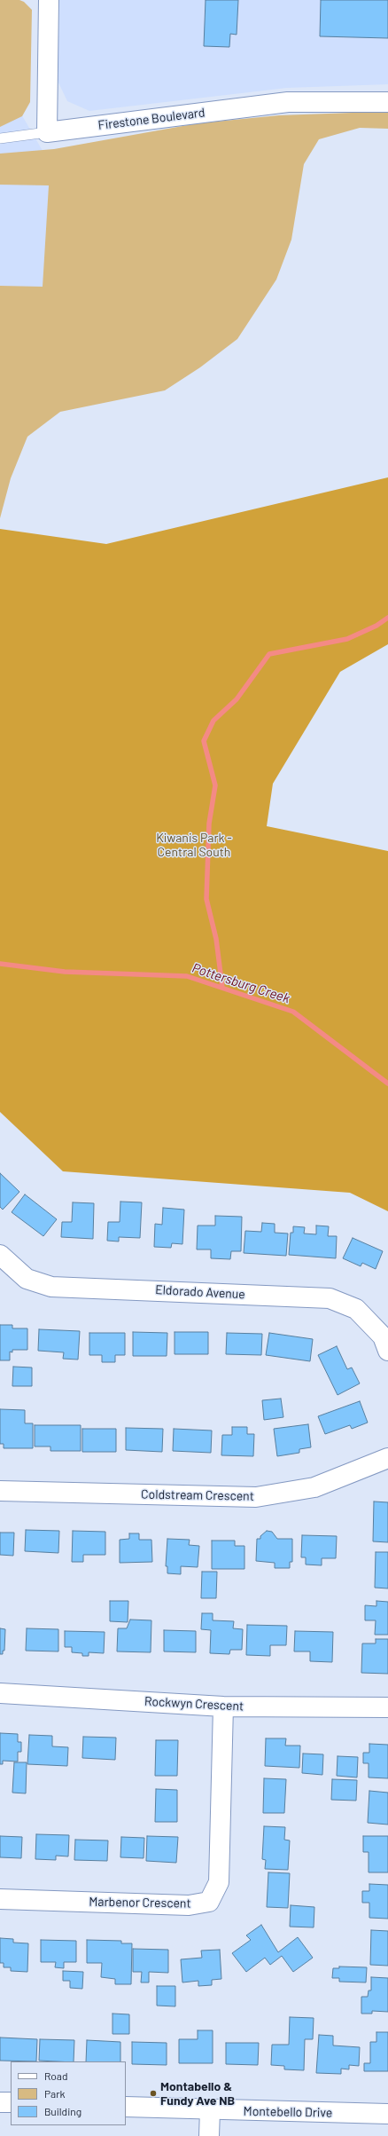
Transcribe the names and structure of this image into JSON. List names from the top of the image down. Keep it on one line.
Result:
{"streets":{"street":["Firestone Boulevard","Eldorado Avenue","Coldstream Crescent","Rockwyn Crescent","Marbenor Crescent","Montebello Drive"]},"crossings":[["Rockwyn Crescent","Marbenor Crescent"]],"water":["Pottersburg Creek"],"parks":["Kiwanis Park - Central South"],"places":["Montabello & Fundy Ave NB"],"legend":["Road","Park","Building"]}
